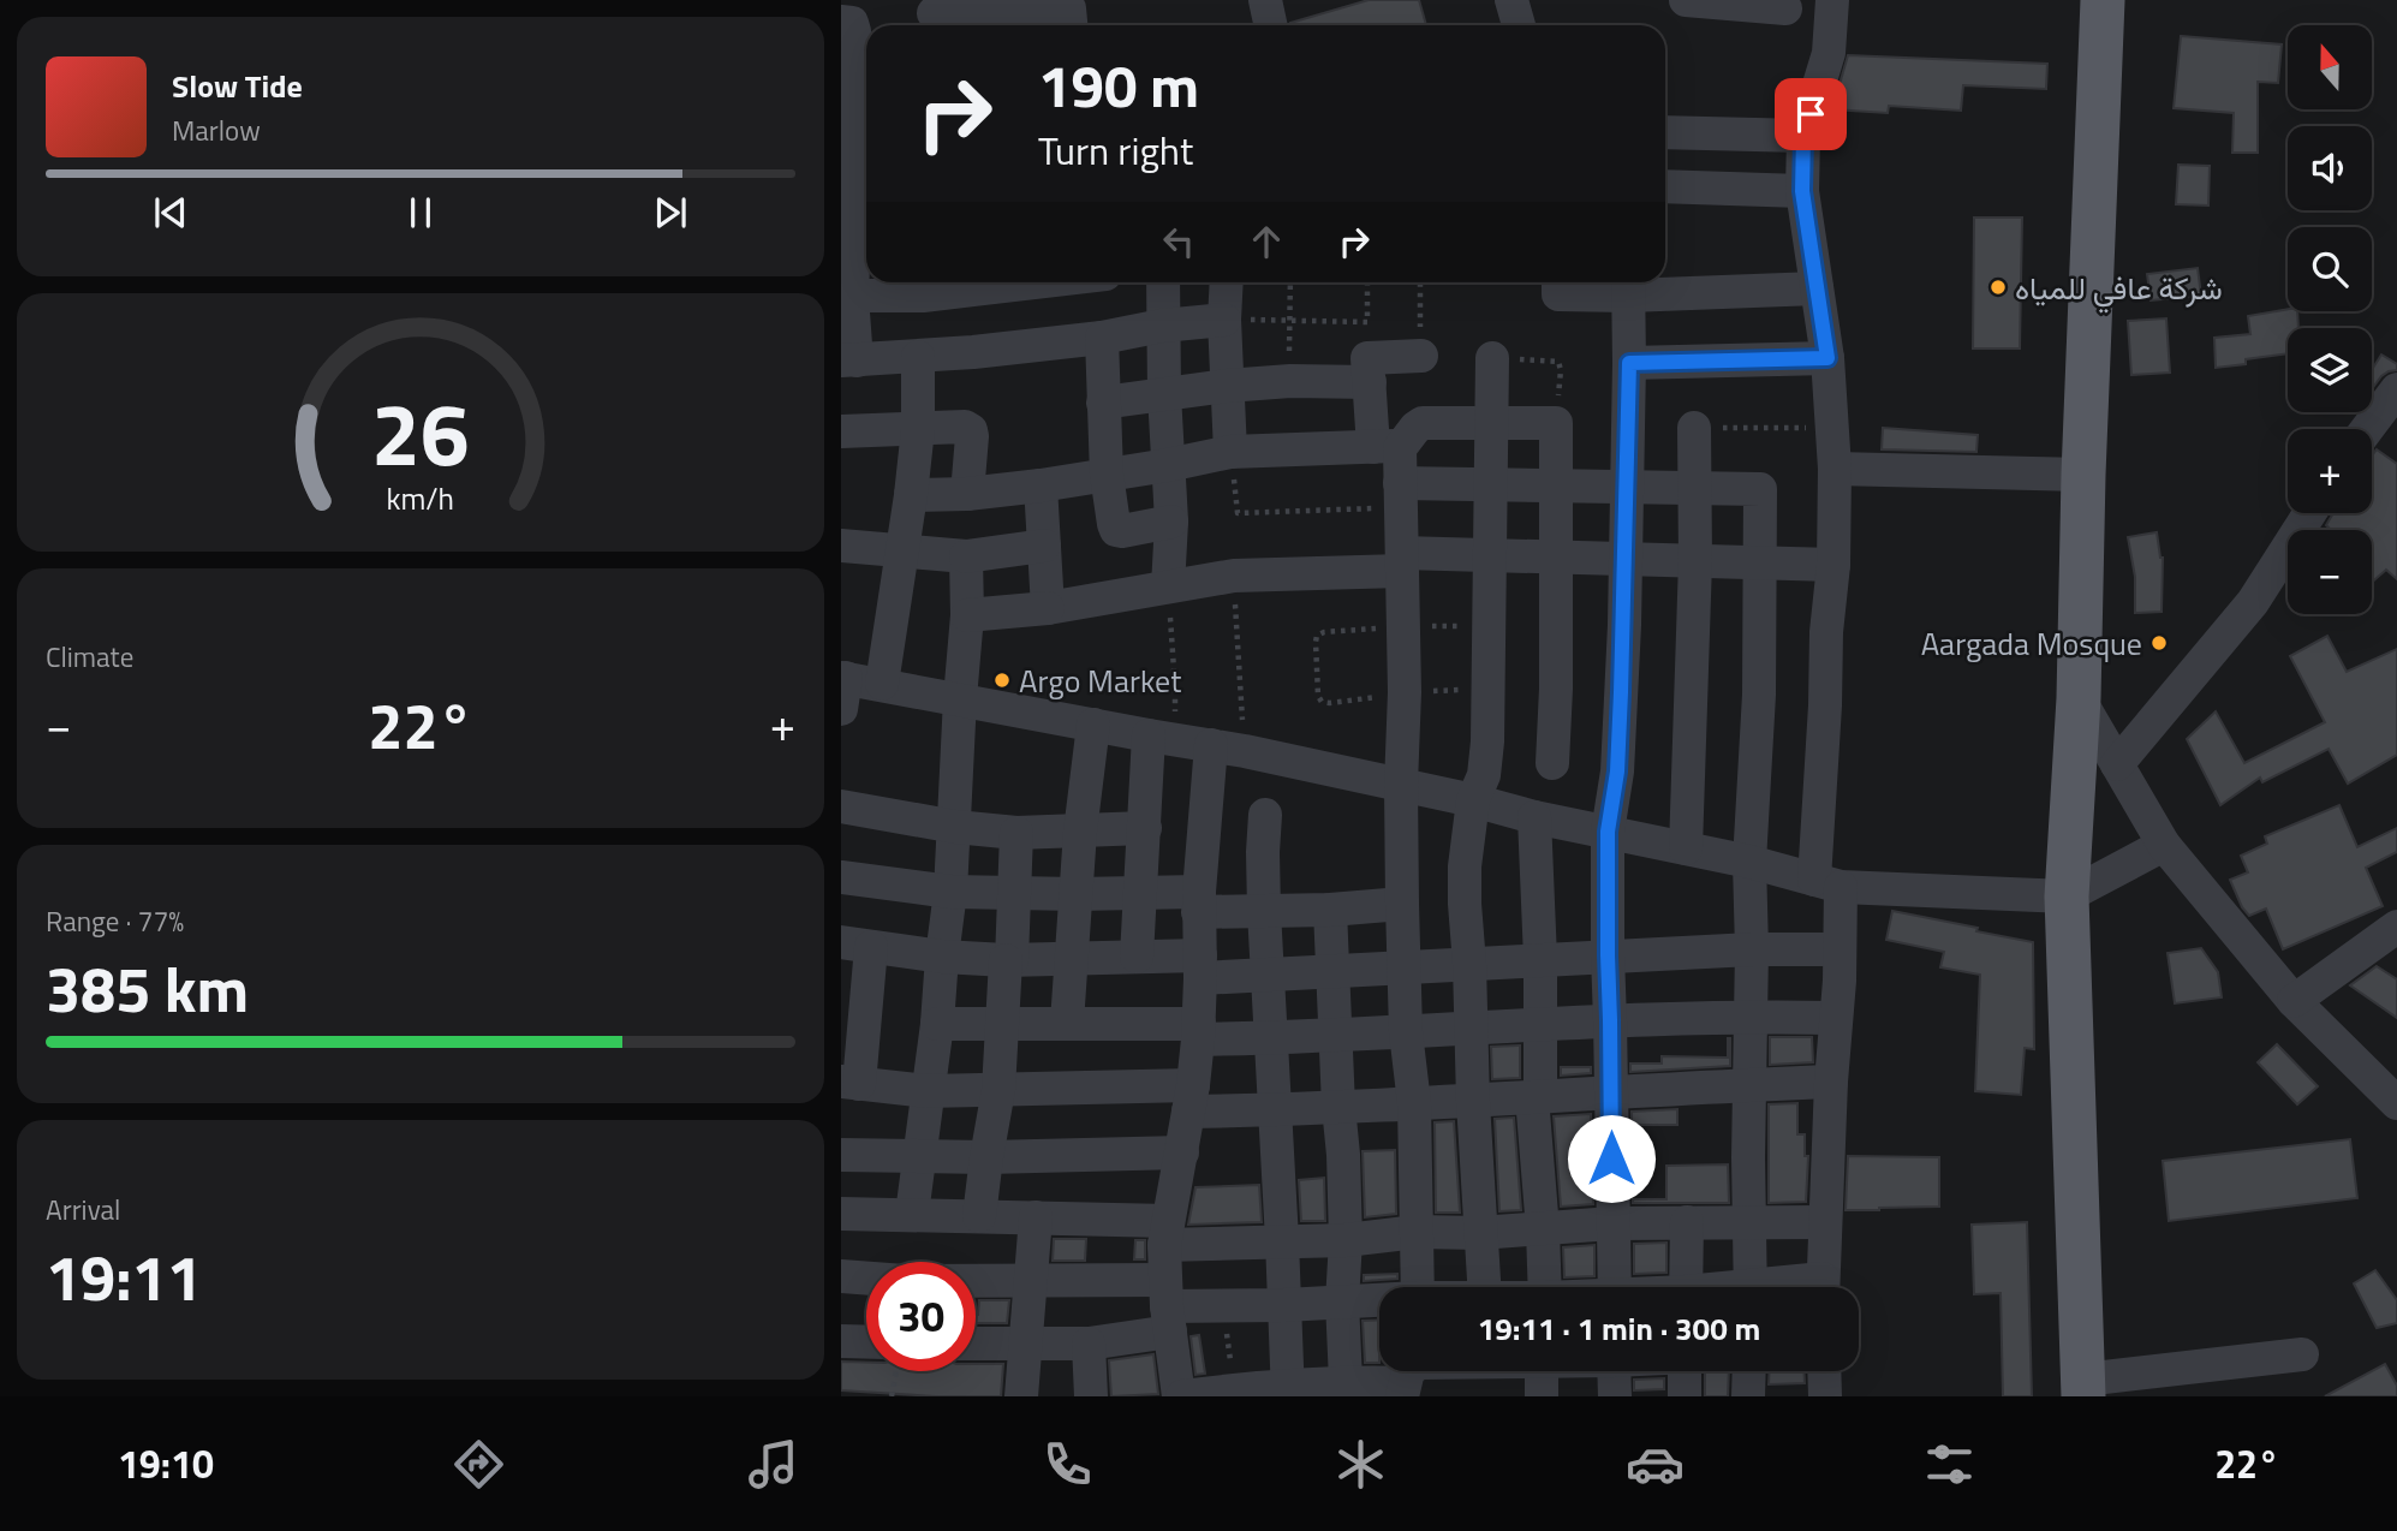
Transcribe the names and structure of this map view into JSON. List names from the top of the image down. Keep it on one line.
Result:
{"places":["شركة عافي للمياه","Aargada Mosque","Argo Market"],"north":"top","page":{"map_buttons":["+","−"],"turn":["190 m","Turn right"],"song":["Slow Tide","Marlow"],"tile":["Climate",["Range · 77%","385 km"],["Arrival","19:11"]],"heat":["−","22°","+"],"limit":"30","trip":"19:11 · 1 min · 300 m","tabs":["19:10","22°"],"gauge":["26","km/h"]}}
